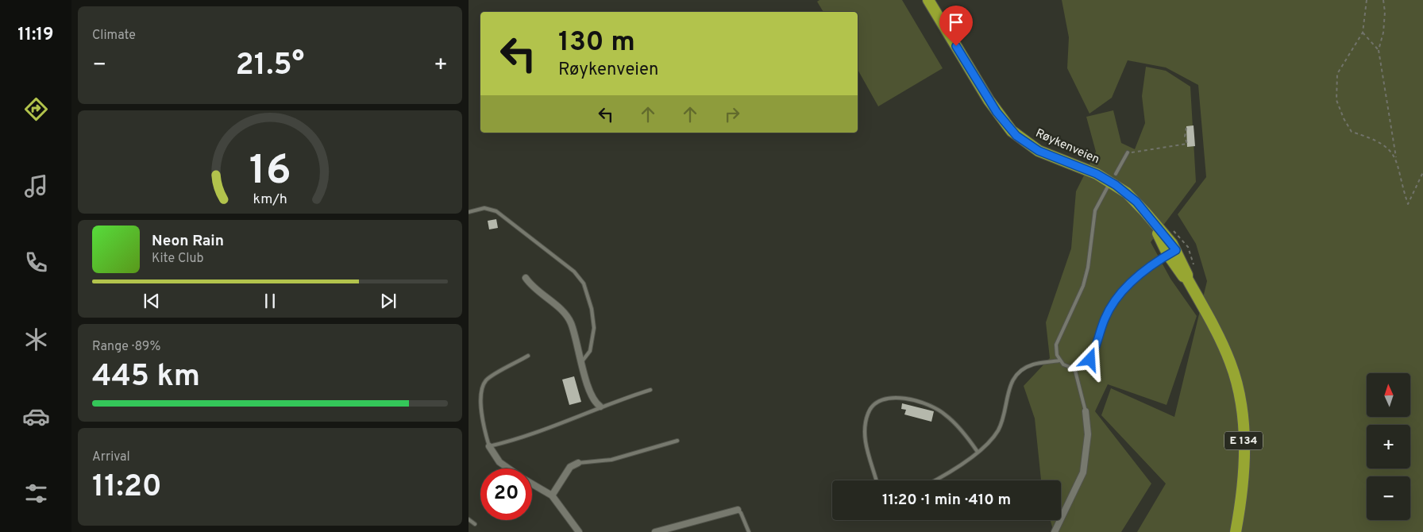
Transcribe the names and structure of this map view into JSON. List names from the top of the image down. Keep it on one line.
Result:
{"streets":{"highway":["Røykenveien","E 134"]},"north":"top","page":{"tabs":"11:19","tile":["Climate",["Range · 89%","445 km"],["Arrival","11:20"]],"turn":["130 m","Røykenveien"],"heat":["−","21.5°","+"],"song":["Neon Rain","Kite Club"],"map_buttons":["+","−"],"limit":"20","trip":"11:20 · 1 min · 410 m","gauge":["16","km/h"]}}
